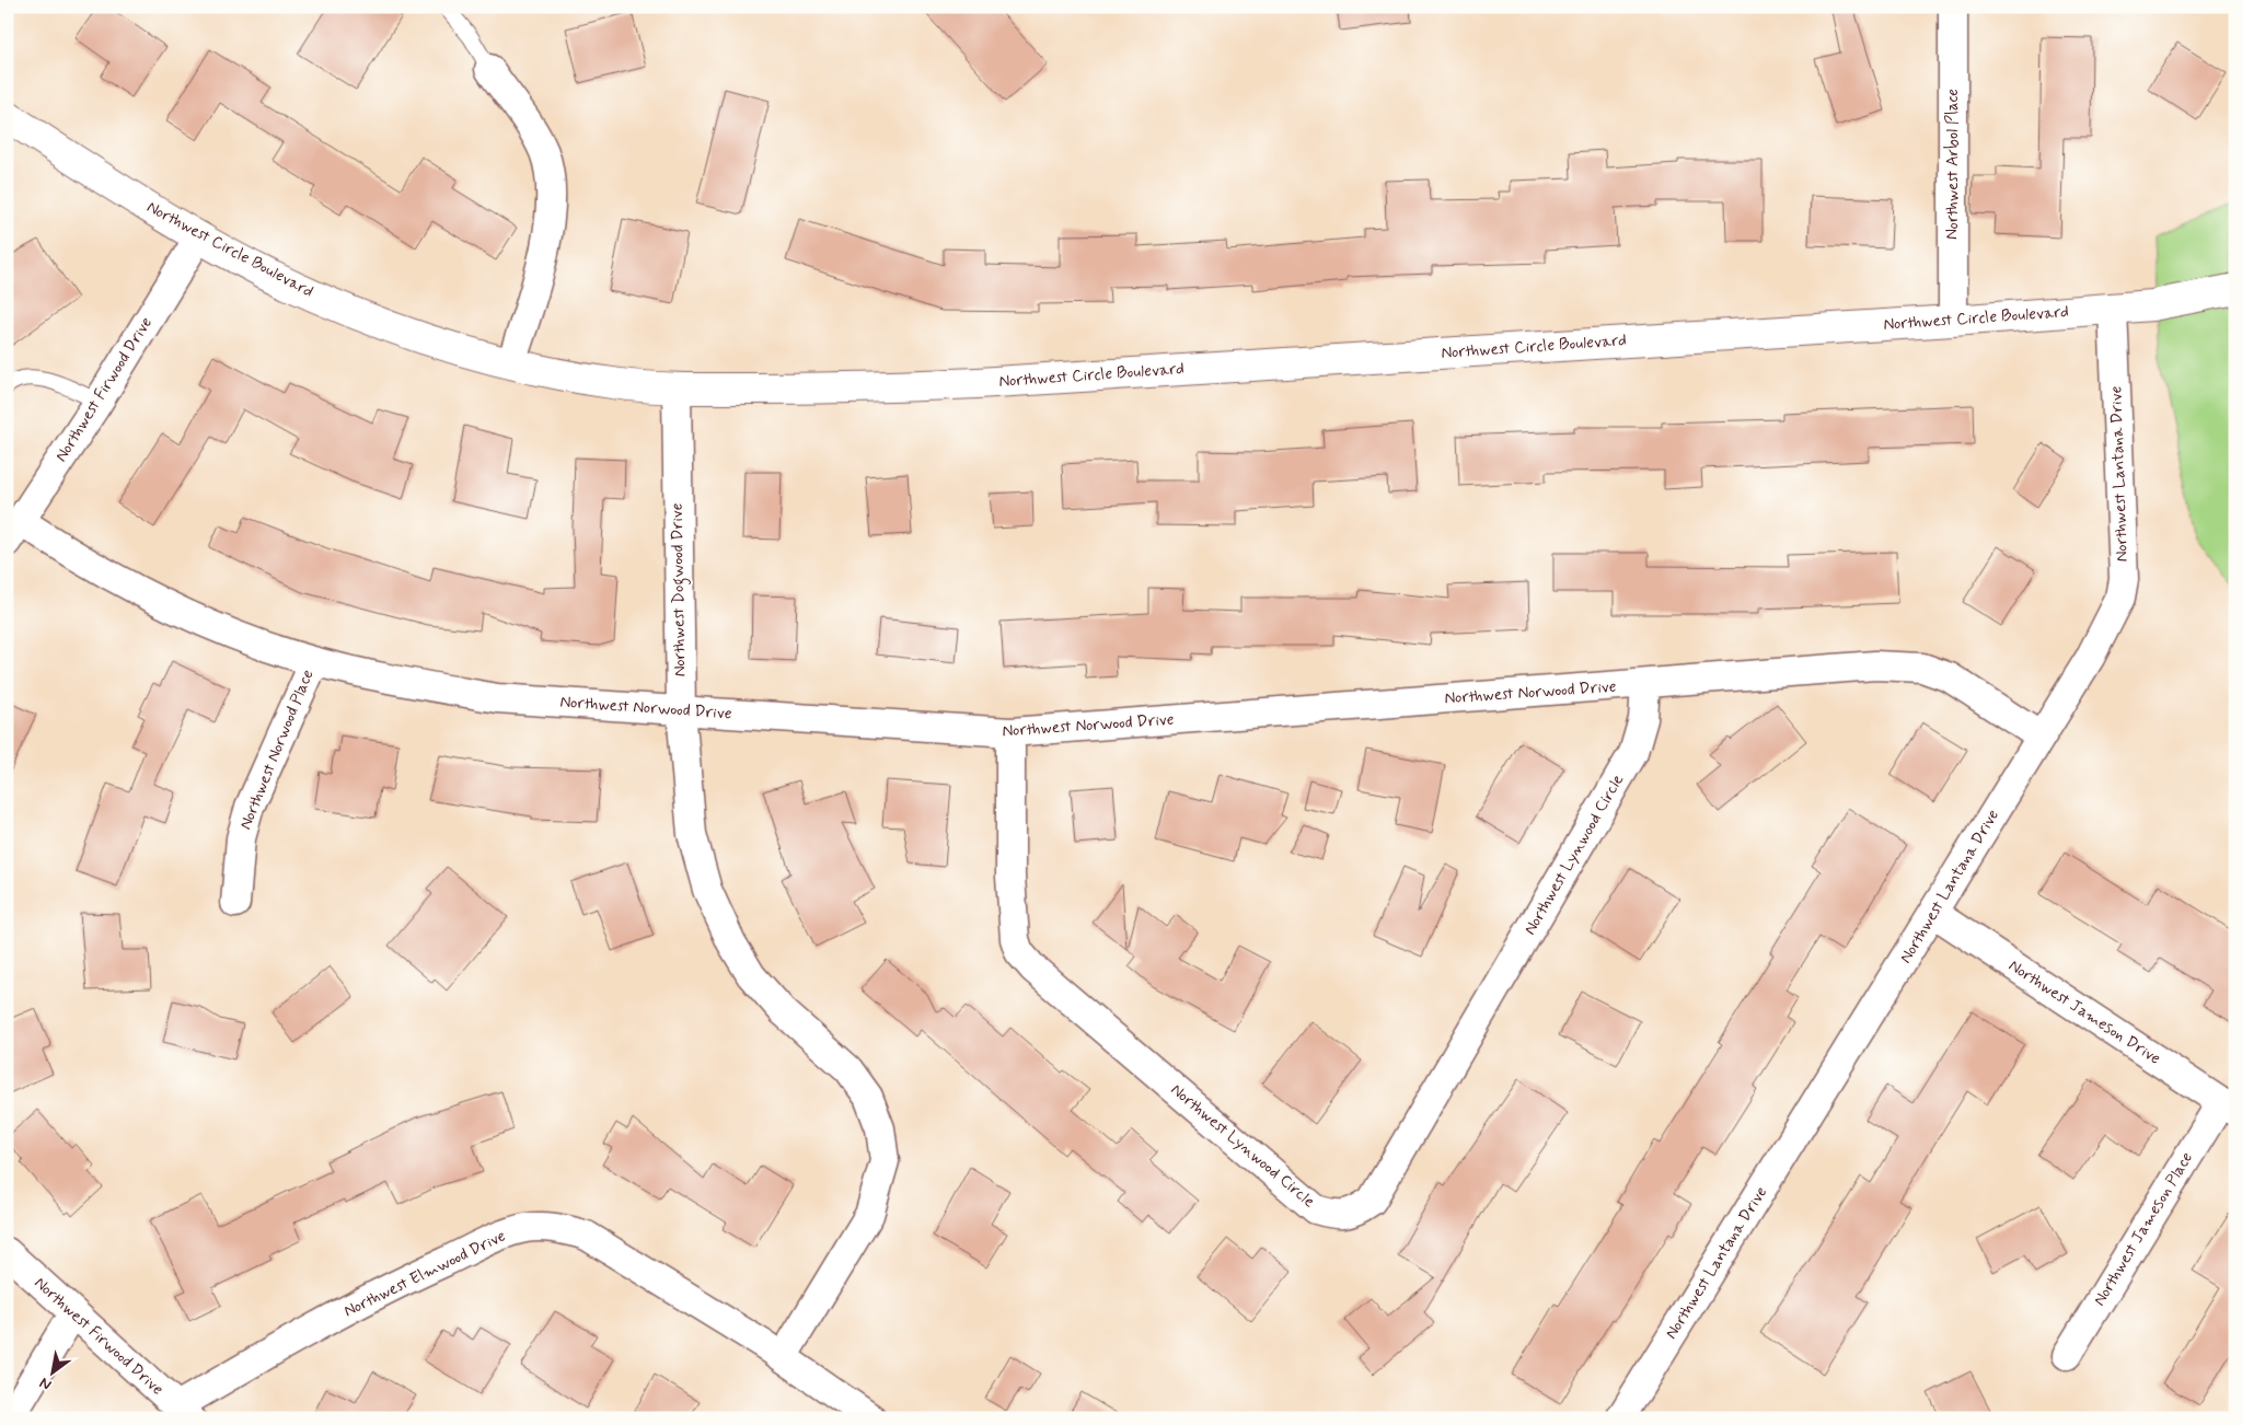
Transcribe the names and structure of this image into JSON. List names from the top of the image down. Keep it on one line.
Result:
{"streets":{"main road":["Northwest Circle Boulevard"],"street":["Northwest Arbol Place","Northwest Firwood Drive","Northwest Lantana Drive","Northwest Dogwood Drive","Northwest Norwood Drive","Northwest Norwood Place","Northwest Lynwood Circle","Northwest Jameson Drive","Northwest Jameson Place","Northwest Elmwood Drive"]},"crossings":[["Northwest Arbol Place","Northwest Circle Boulevard"],["Northwest Circle Boulevard","Northwest Firwood Drive"],["Northwest Circle Boulevard","Northwest Lantana Drive"],["Northwest Circle Boulevard","Northwest Dogwood Drive"],["Northwest Firwood Drive","Northwest Norwood Drive"],["Northwest Firwood Drive","Northwest Elmwood Drive"],["Northwest Lantana Drive","Northwest Norwood Drive"],["Northwest Lantana Drive","Northwest Jameson Drive"],["Northwest Dogwood Drive","Northwest Norwood Drive"],["Northwest Dogwood Drive","Northwest Elmwood Drive"],["Northwest Norwood Drive","Northwest Norwood Place"],["Northwest Norwood Drive","Northwest Lynwood Circle"],["Northwest Jameson Drive","Northwest Jameson Place"]],"north":"bottom left"}
